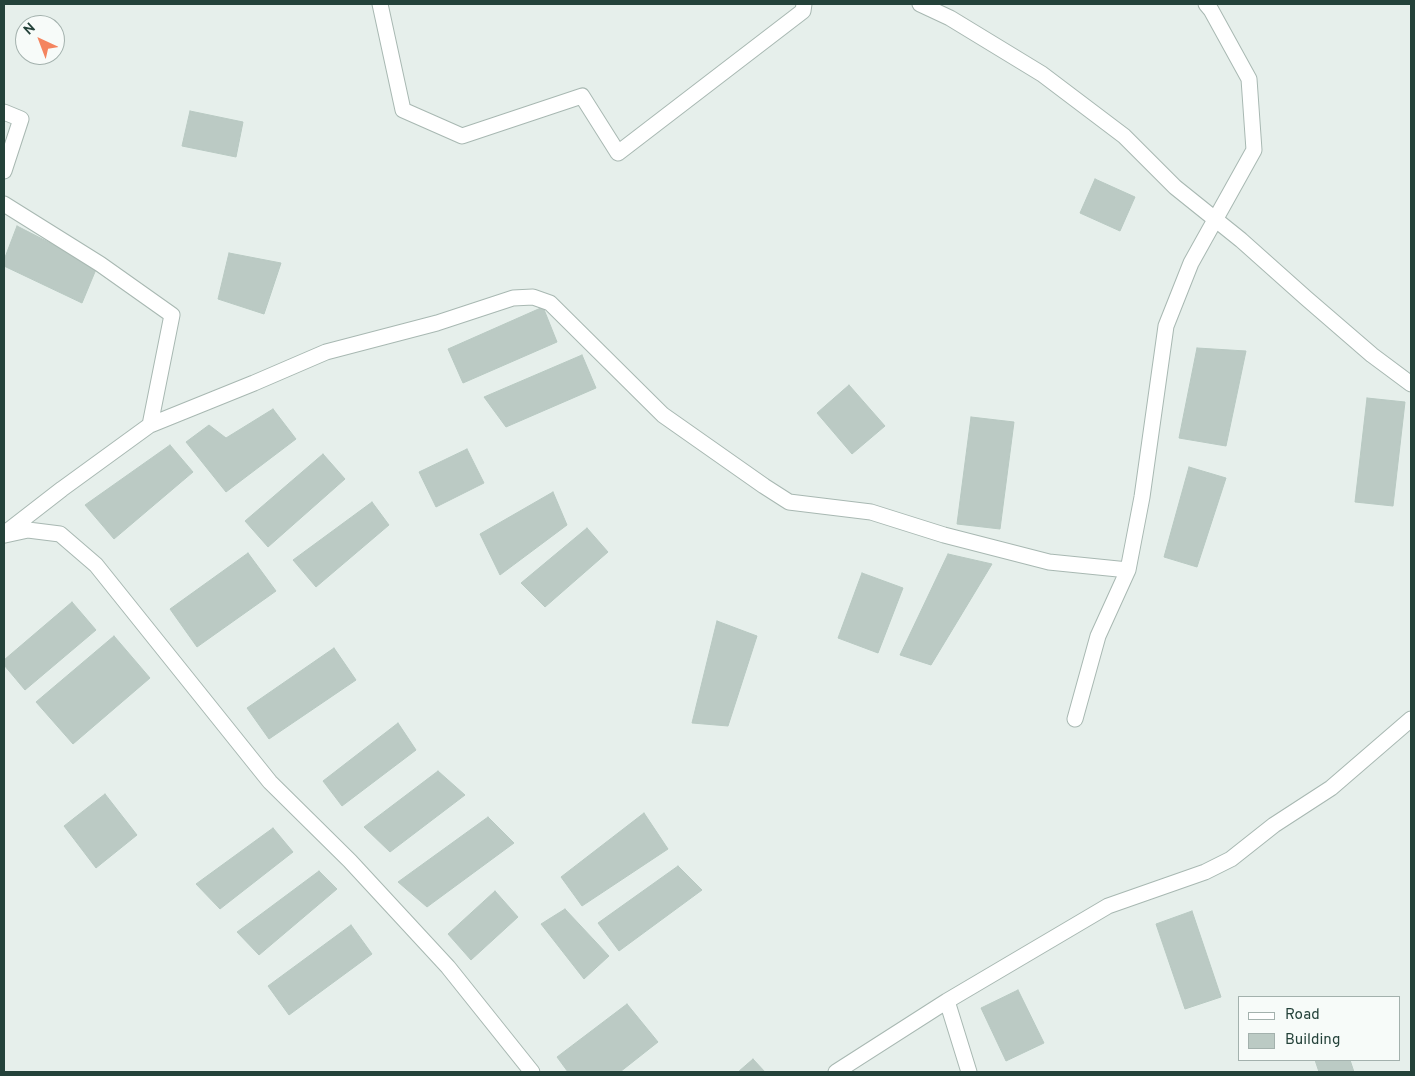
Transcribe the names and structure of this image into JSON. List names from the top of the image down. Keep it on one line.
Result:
{"legend":["Road","Building"],"north":"top left"}
